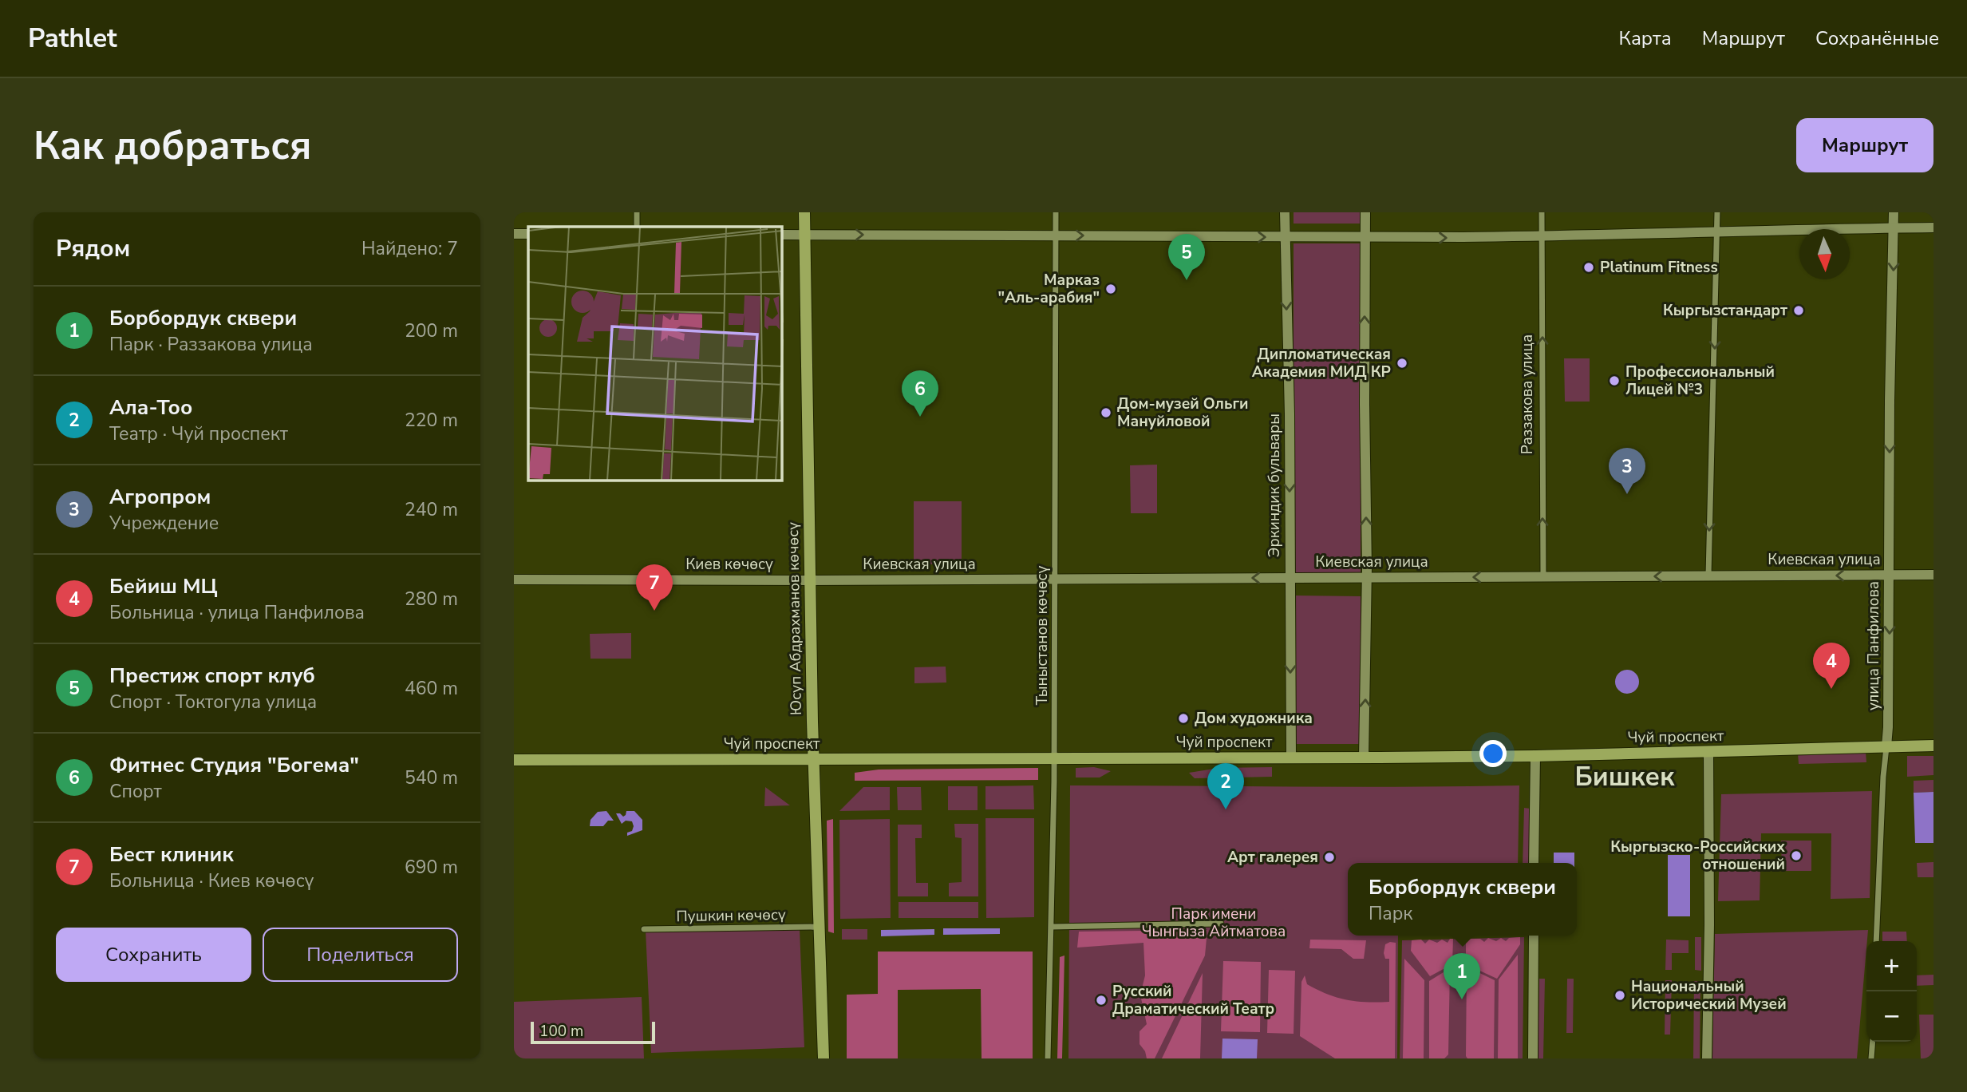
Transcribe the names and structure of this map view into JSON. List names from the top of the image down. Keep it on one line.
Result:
{"streets":{"main road":["Эркиндик бульвары","Киевская улица","Киев көчөсү","Юсуп Абдрахманов көчөсү","улица Панфилова","Чуй проспект"],"street":["Раззакова улица","Тыныстанов көчөсү","Пушкин көчөсү"]},"crossings":[["Раззакова улица","Киевская улица"],["Эркиндик бульвары","Киевская улица"],["Эркиндик бульвары","Чуй проспект"],["Киевская улица","Киев көчөсү"],["Киевская улица","Юсуп Абдрахманов көчөсү"],["Киевская улица","Тыныстанов көчөсү"],["Киевская улица","улица Панфилова"],["Киев көчөсү","Юсуп Абдрахманов көчөсү"],["Юсуп Абдрахманов көчөсү","Чуй проспект"],["Юсуп Абдрахманов көчөсү","Пушкин көчөсү"],["Тыныстанов көчөсү","Чуй проспект"],["улица Панфилова","Чуй проспект"]],"one_way":["Раззакова улица","Киевская улица","улица Панфилова"],"districts":["Бишкек"],"parks":["Парк имени Чынгыза Айтматова"],"places":["Platinum Fitness","Марказ \"Аль-арабия\"","Кыргызстандарт","Дипломатическая Академия МИД КР","Профессиональный Лицей №3","Дом-музей Ольги Мануйловой","Дом художника","Кыргызско-Российских отношений","Арт галерея","Национальный Исторический Музей","Русский Драматический Театр"],"scale_bar":"100 m","north":"bottom","page":{"header":"Pathlet","nav":["Карта","Маршрут","Сохранённые"],"buttons":["Маршрут",["Сохранить","Поделиться"]],"title":"Как добраться","heading":["Рядом","Найдено: 7"],"pins":["5","6","3","7","4","2","1"],"list":[{"mark":"1","name":"Борбордук сквери","note":"Парк · Раззакова улица","value":"200 m"},{"mark":"2","name":"Ала-Тоо","note":"Театр · Чуй проспект","value":"220 m"},{"mark":"3","name":"Агропром","note":"Учреждение","value":"240 m"},{"mark":"4","name":"Бейиш МЦ","note":"Больница · улица Панфилова","value":"280 m"},{"mark":"5","name":"Престиж спорт клуб","note":"Спорт · Токтогула улица","value":"460 m"},{"mark":"6","name":"Фитнес Студия \"Богема\"","note":"Спорт","value":"540 m"},{"mark":"7","name":"Бест клиник","note":"Больница · Киев көчөсү","value":"690 m"}],"popup":["Борбордук сквери","Парк"],"map_buttons":["+","−"],"scale":"100 m"}}
